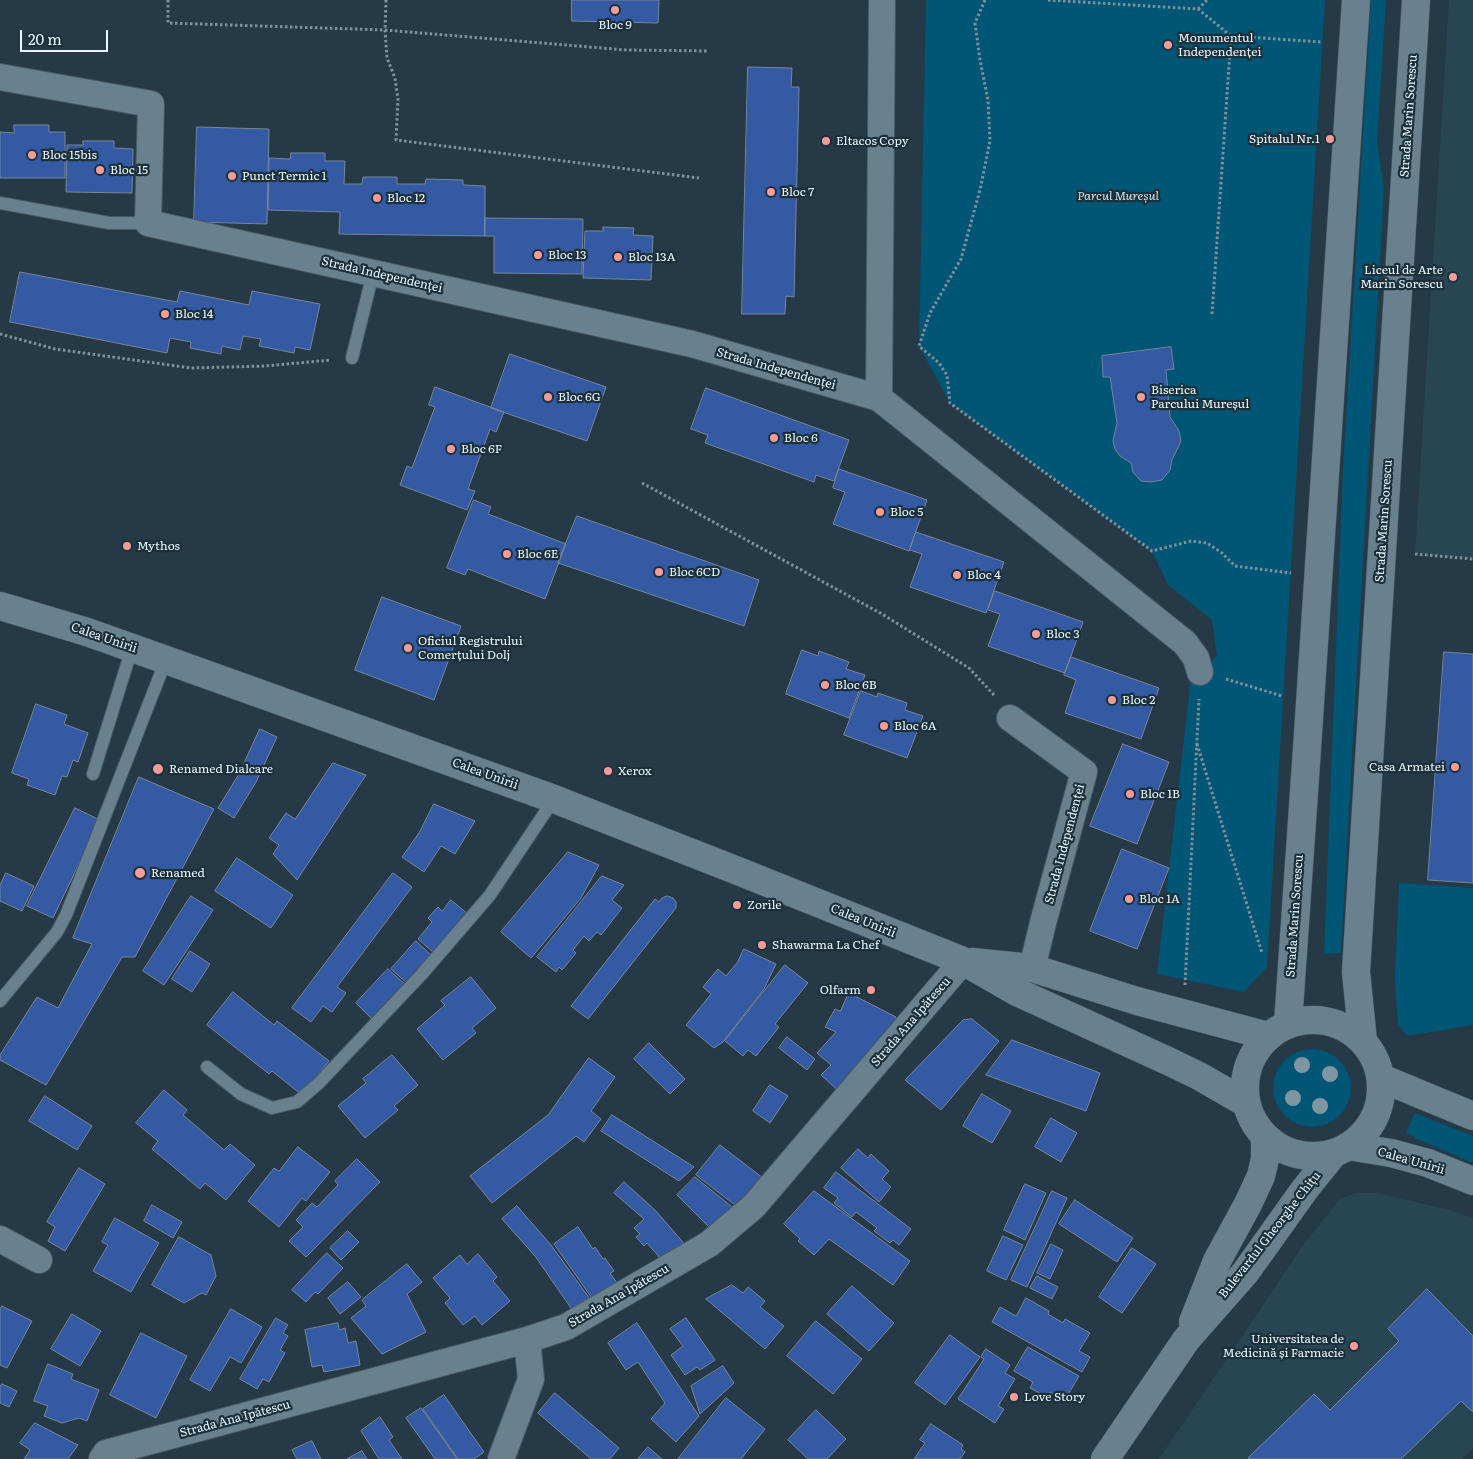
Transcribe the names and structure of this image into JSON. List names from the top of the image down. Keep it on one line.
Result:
{"streets":{"main road":["Strada Marin Sorescu","Calea Unirii","Bulevardul Gheorghe Chițu"],"street":["Strada Independenței","Strada Ana Ipătescu"]},"crossings":[["Strada Marin Sorescu","Calea Unirii"],["Strada Marin Sorescu","Bulevardul Gheorghe Chițu"],["Strada Independenței","Calea Unirii"],["Calea Unirii","Strada Ana Ipătescu"],["Calea Unirii","Bulevardul Gheorghe Chițu"]],"parks":["Parcul Mureșul"],"places":["Bloc 9","Monumentul Independenței","Spitalul Nr.1","Eltacos Copy","Bloc 15bis","Bloc 15","Punct Termic 1","Bloc 7","Bloc 12","Bloc 13","Bloc 13A","Liceul de Arte Marin Sorescu","Bloc 14","Bloc 6G","Biserica Parcului Mureșul","Bloc 6","Bloc 6F","Bloc 5","Mythos","Bloc 6E","Bloc 6CD","Bloc 4","Bloc 3","Oficiul Registrului Comerțului Dolj","Bloc 6B","Bloc 2","Bloc 6A","Casa Armatei","Renamed Dialcare","Xerox","Bloc 1B","Renamed","Bloc 1A","Zorile","Shawarma La Chef","Olfarm","Universitatea de Medicină și Farmacie","Love Story"],"scale_bar":"20 m"}
